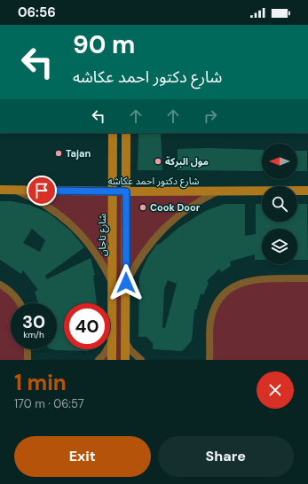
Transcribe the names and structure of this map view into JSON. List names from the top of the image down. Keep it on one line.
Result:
{"streets":{"street":["شارع دكتور احمد عكاشه","شارع تاجان"]},"crossings":[["شارع دكتور احمد عكاشه","شارع تاجان"]],"places":["Tajan","مول البركة","Cook Door"],"north":"left","page":{"status":"06:56","turn":["90 m","شارع دكتور احمد عكاشه"],"speed":"30 km/h","limit":"40","heading":["1 min","170 m · 06:57"],"buttons":["Exit","Share"]}}
